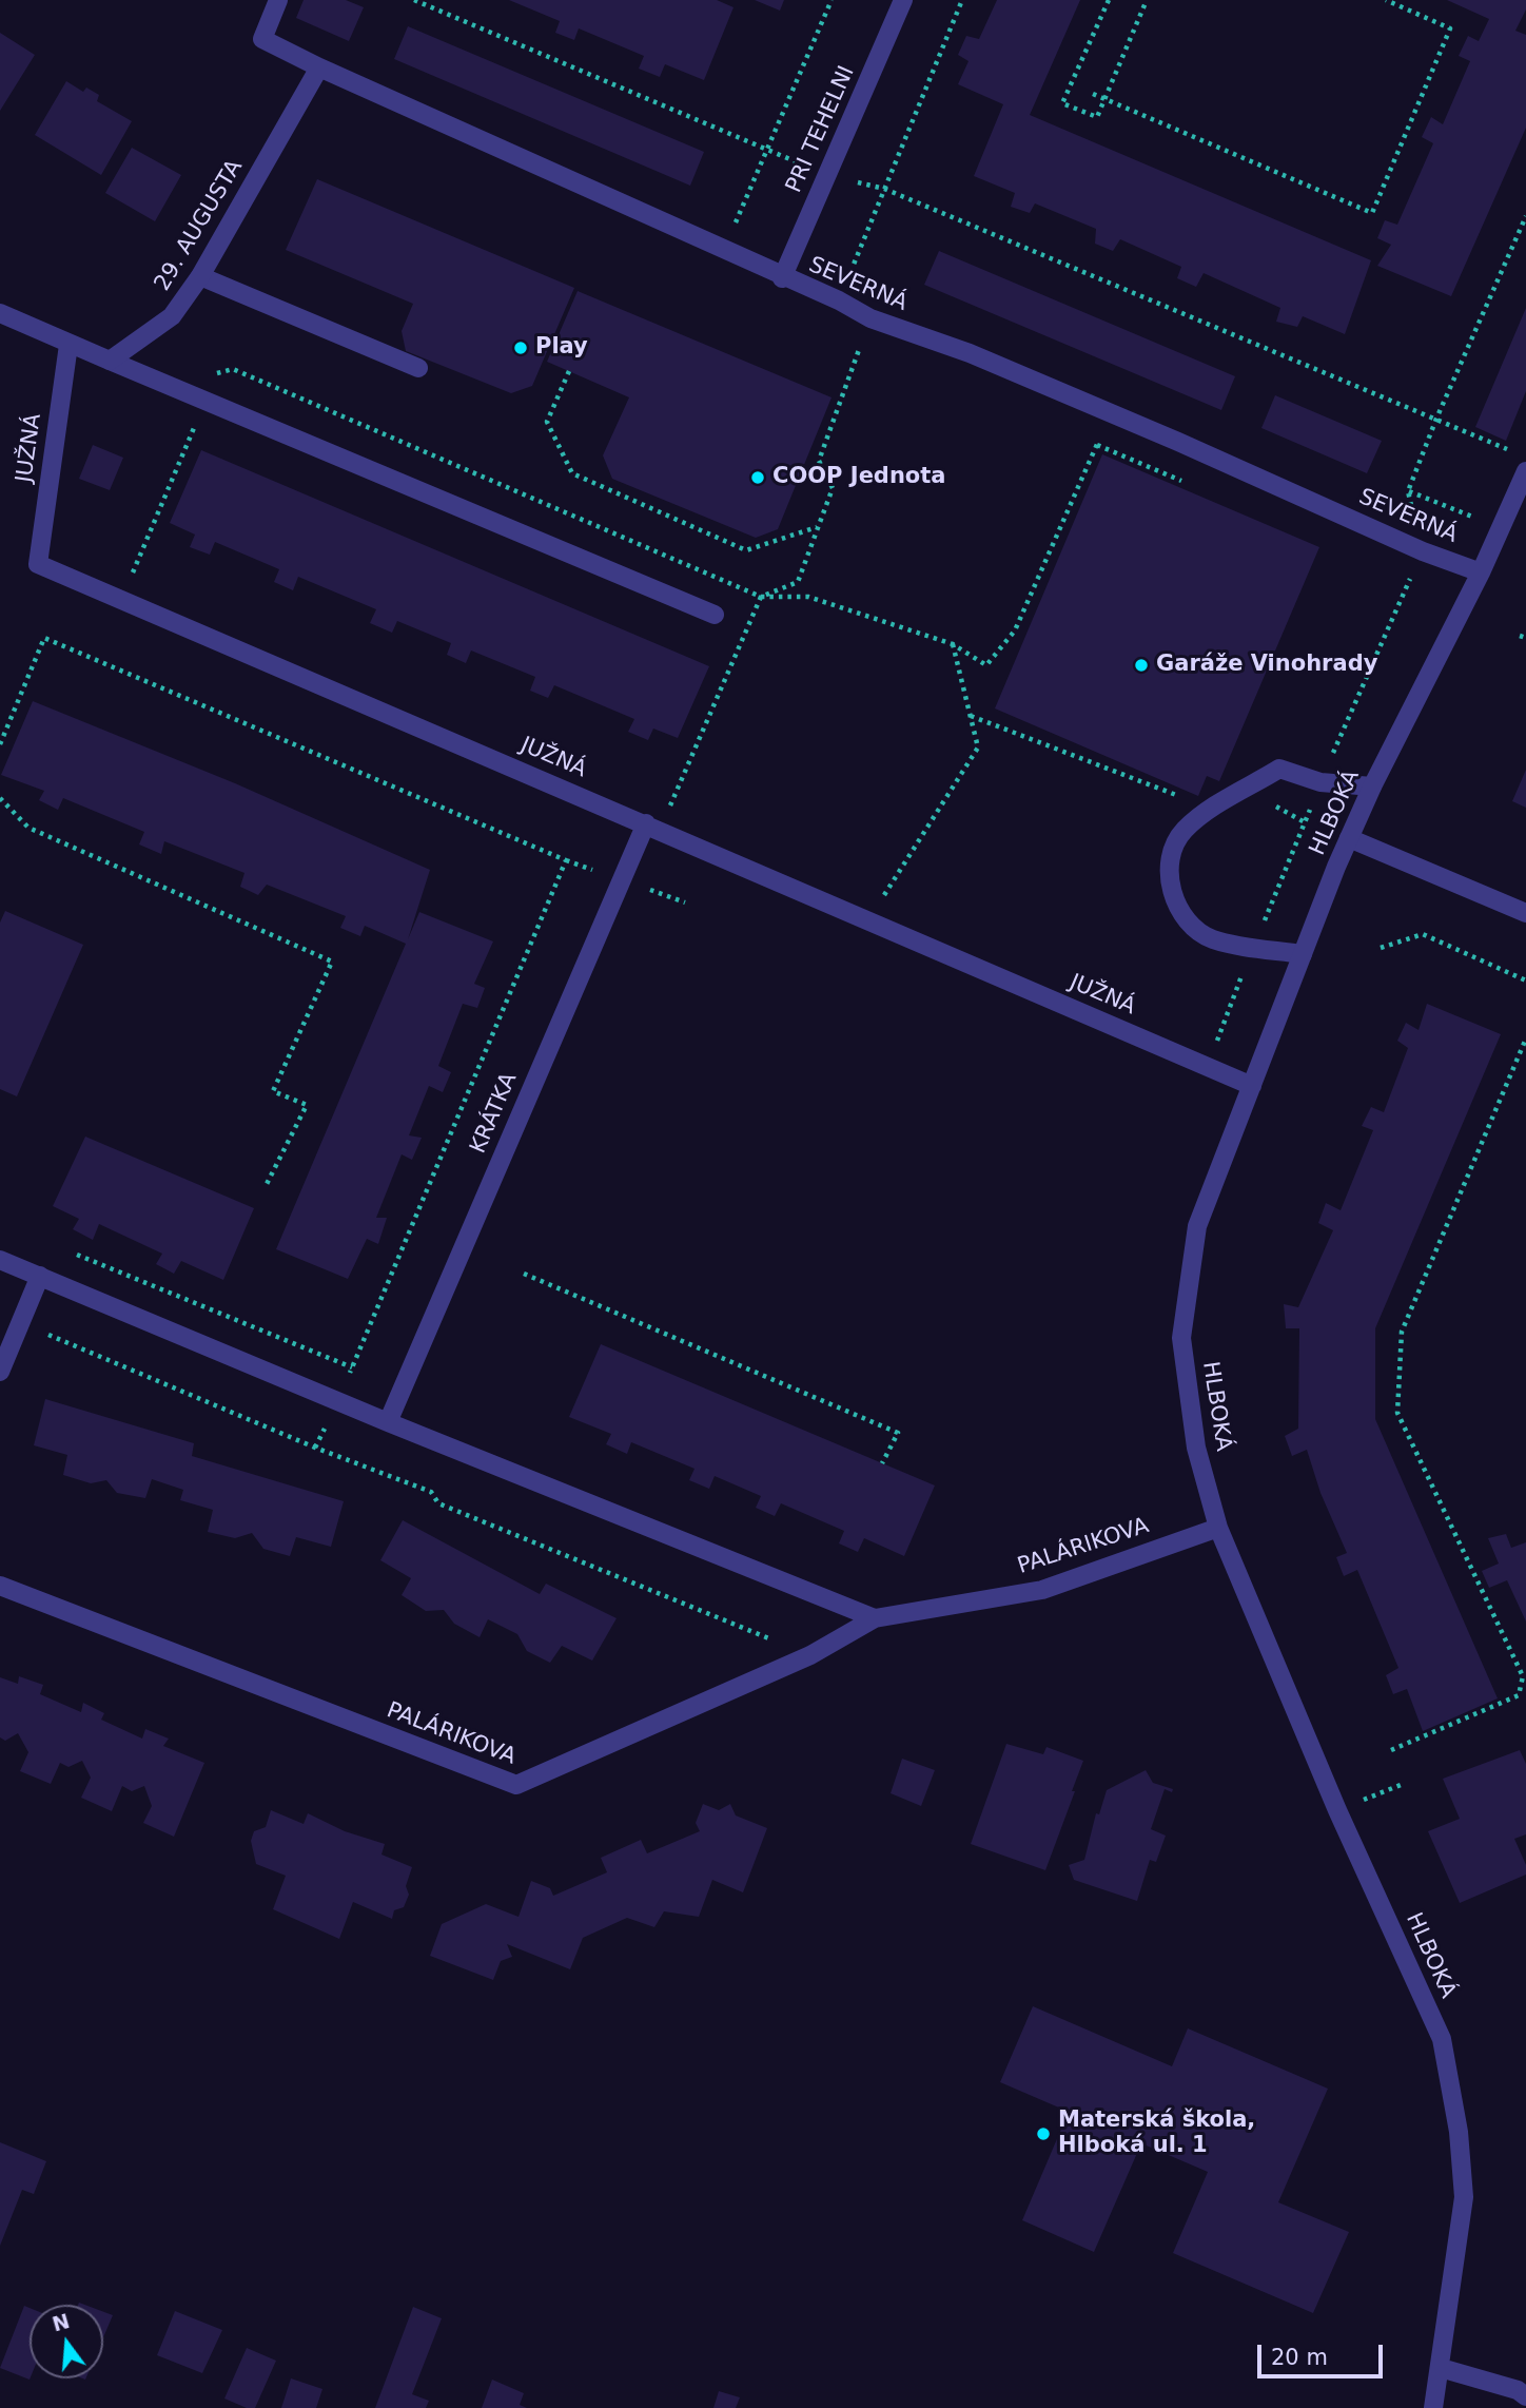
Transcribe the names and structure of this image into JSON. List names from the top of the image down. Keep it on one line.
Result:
{"streets":{"street":["PRI TEHELNI","29. AUGUSTA","SEVERNÁ","JUŽNÁ","HLBOKÁ","KRÁTKA","PALÁRIKOVA"]},"crossings":[["PRI TEHELNI","SEVERNÁ"],["29. AUGUSTA","SEVERNÁ"],["SEVERNÁ","HLBOKÁ"],["JUŽNÁ","HLBOKÁ"],["JUŽNÁ","KRÁTKA"],["HLBOKÁ","PALÁRIKOVA"]],"places":["Play","COOP Jednota","Garáže Vinohrady","Materská škola, Hlboká ul. 1"],"scale_bar":"20 m","north":"top"}
